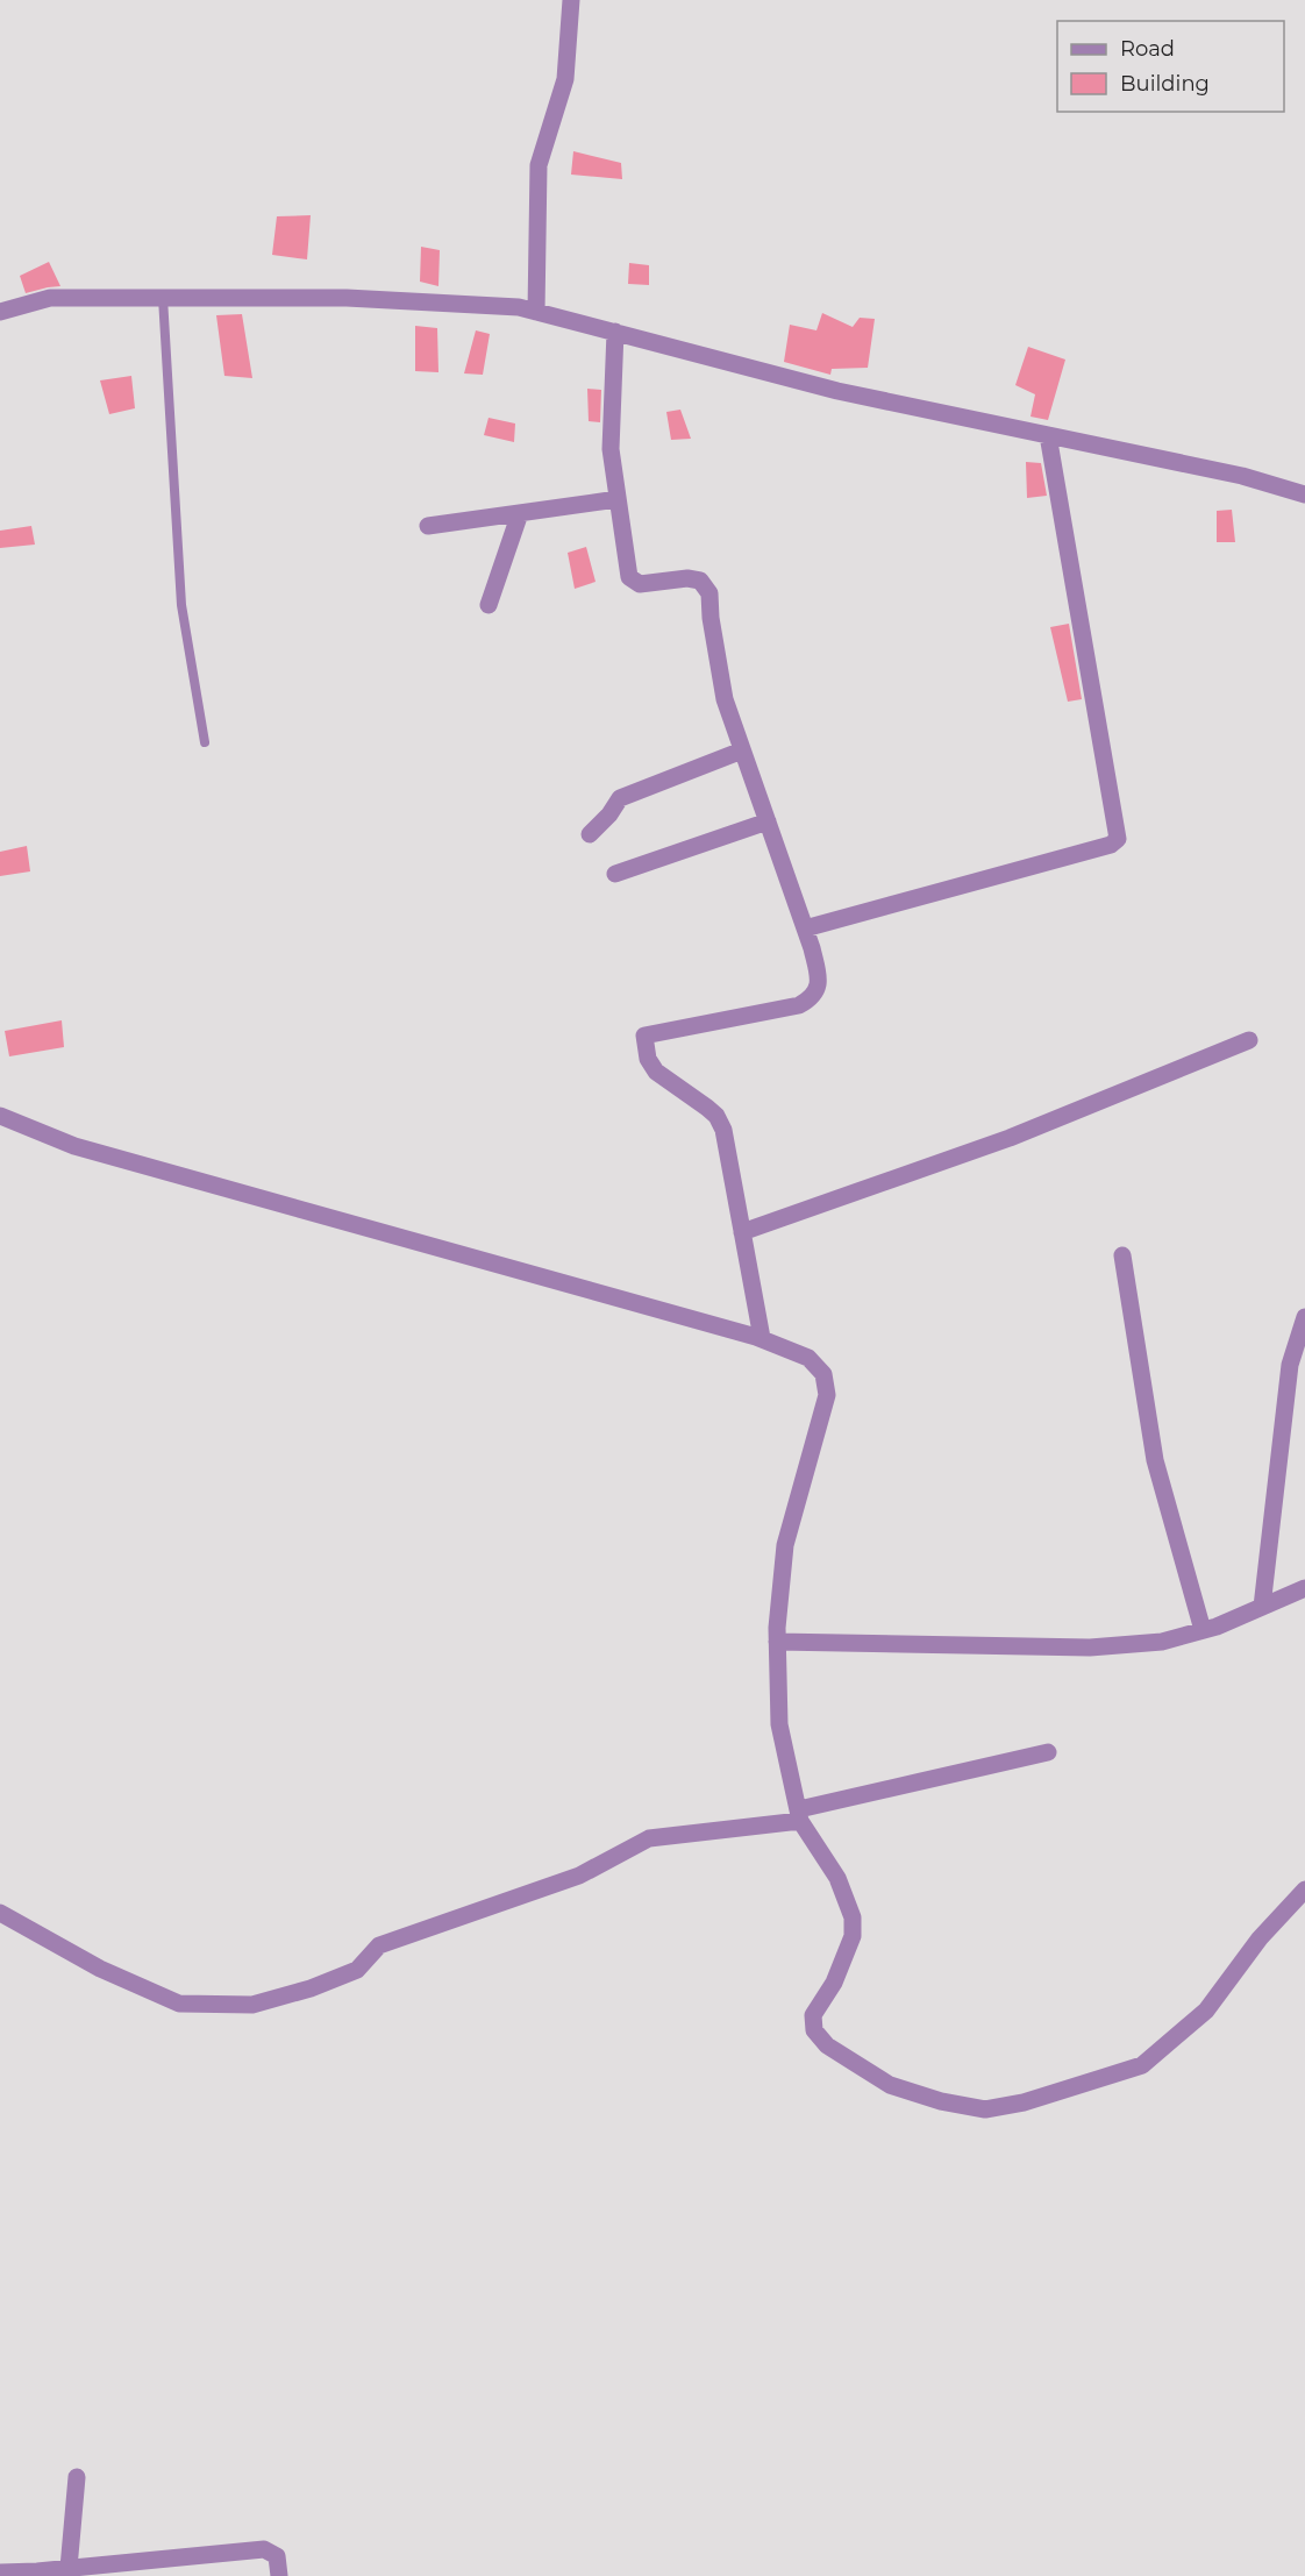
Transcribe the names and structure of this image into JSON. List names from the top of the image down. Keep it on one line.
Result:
{"legend":["Road","Building"]}
